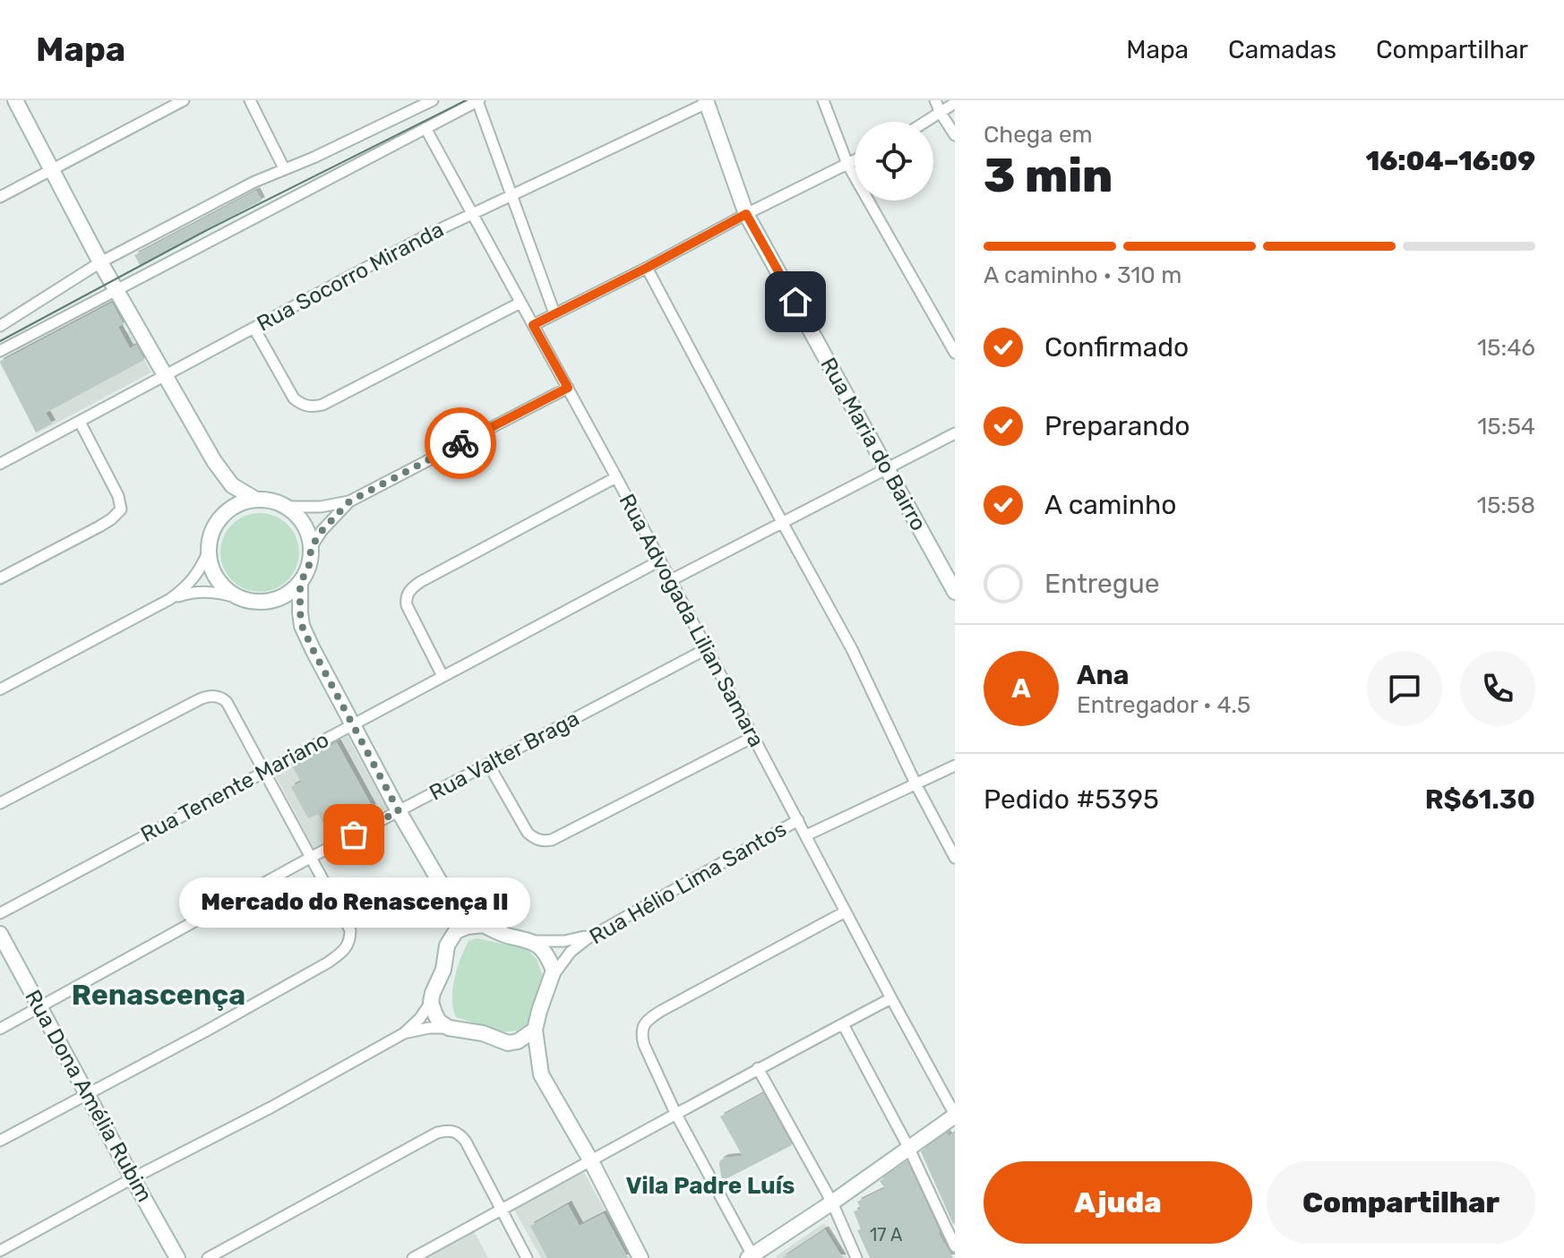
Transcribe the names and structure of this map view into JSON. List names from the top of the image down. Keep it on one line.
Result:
{"streets":{"street":["Rua Socorro Miranda","Rua Maria do Bairro","Rua Advogada Lilian Samara","Rua Valter Braga","Rua Tenente Mariano","Rua Hélio Lima Santos","Rua Dona Amélia Rubim"]},"crossings":[["Rua Socorro Miranda","Rua Maria do Bairro"],["Rua Socorro Miranda","Rua Advogada Lilian Samara"],["Rua Advogada Lilian Samara","Rua Valter Braga"],["Rua Advogada Lilian Samara","Rua Tenente Mariano"],["Rua Advogada Lilian Samara","Rua Hélio Lima Santos"],["Rua Valter Braga","Rua Dona Amélia Rubim"]],"districts":["Renascença","Vila Padre Luís"],"places":["Mercado do Renascença II"],"house_numbers":["17 A"],"page":{"header":"Mapa","nav":["Mapa","Camadas","Compartilhar"],"heading":["3 min","Chega em","16:04–16:09"],"panel":["Ana","Entregador · 4.5","Pedido #5395","R$61.30"],"bar":"A caminho · 310 m","list":[["Confirmado","15:46"],["Preparando","15:54"],["A caminho","15:58"],"Entregue"],"round":"A","bubble":"Mercado do Renascença II","buttons":["Ajuda","Compartilhar"]}}
